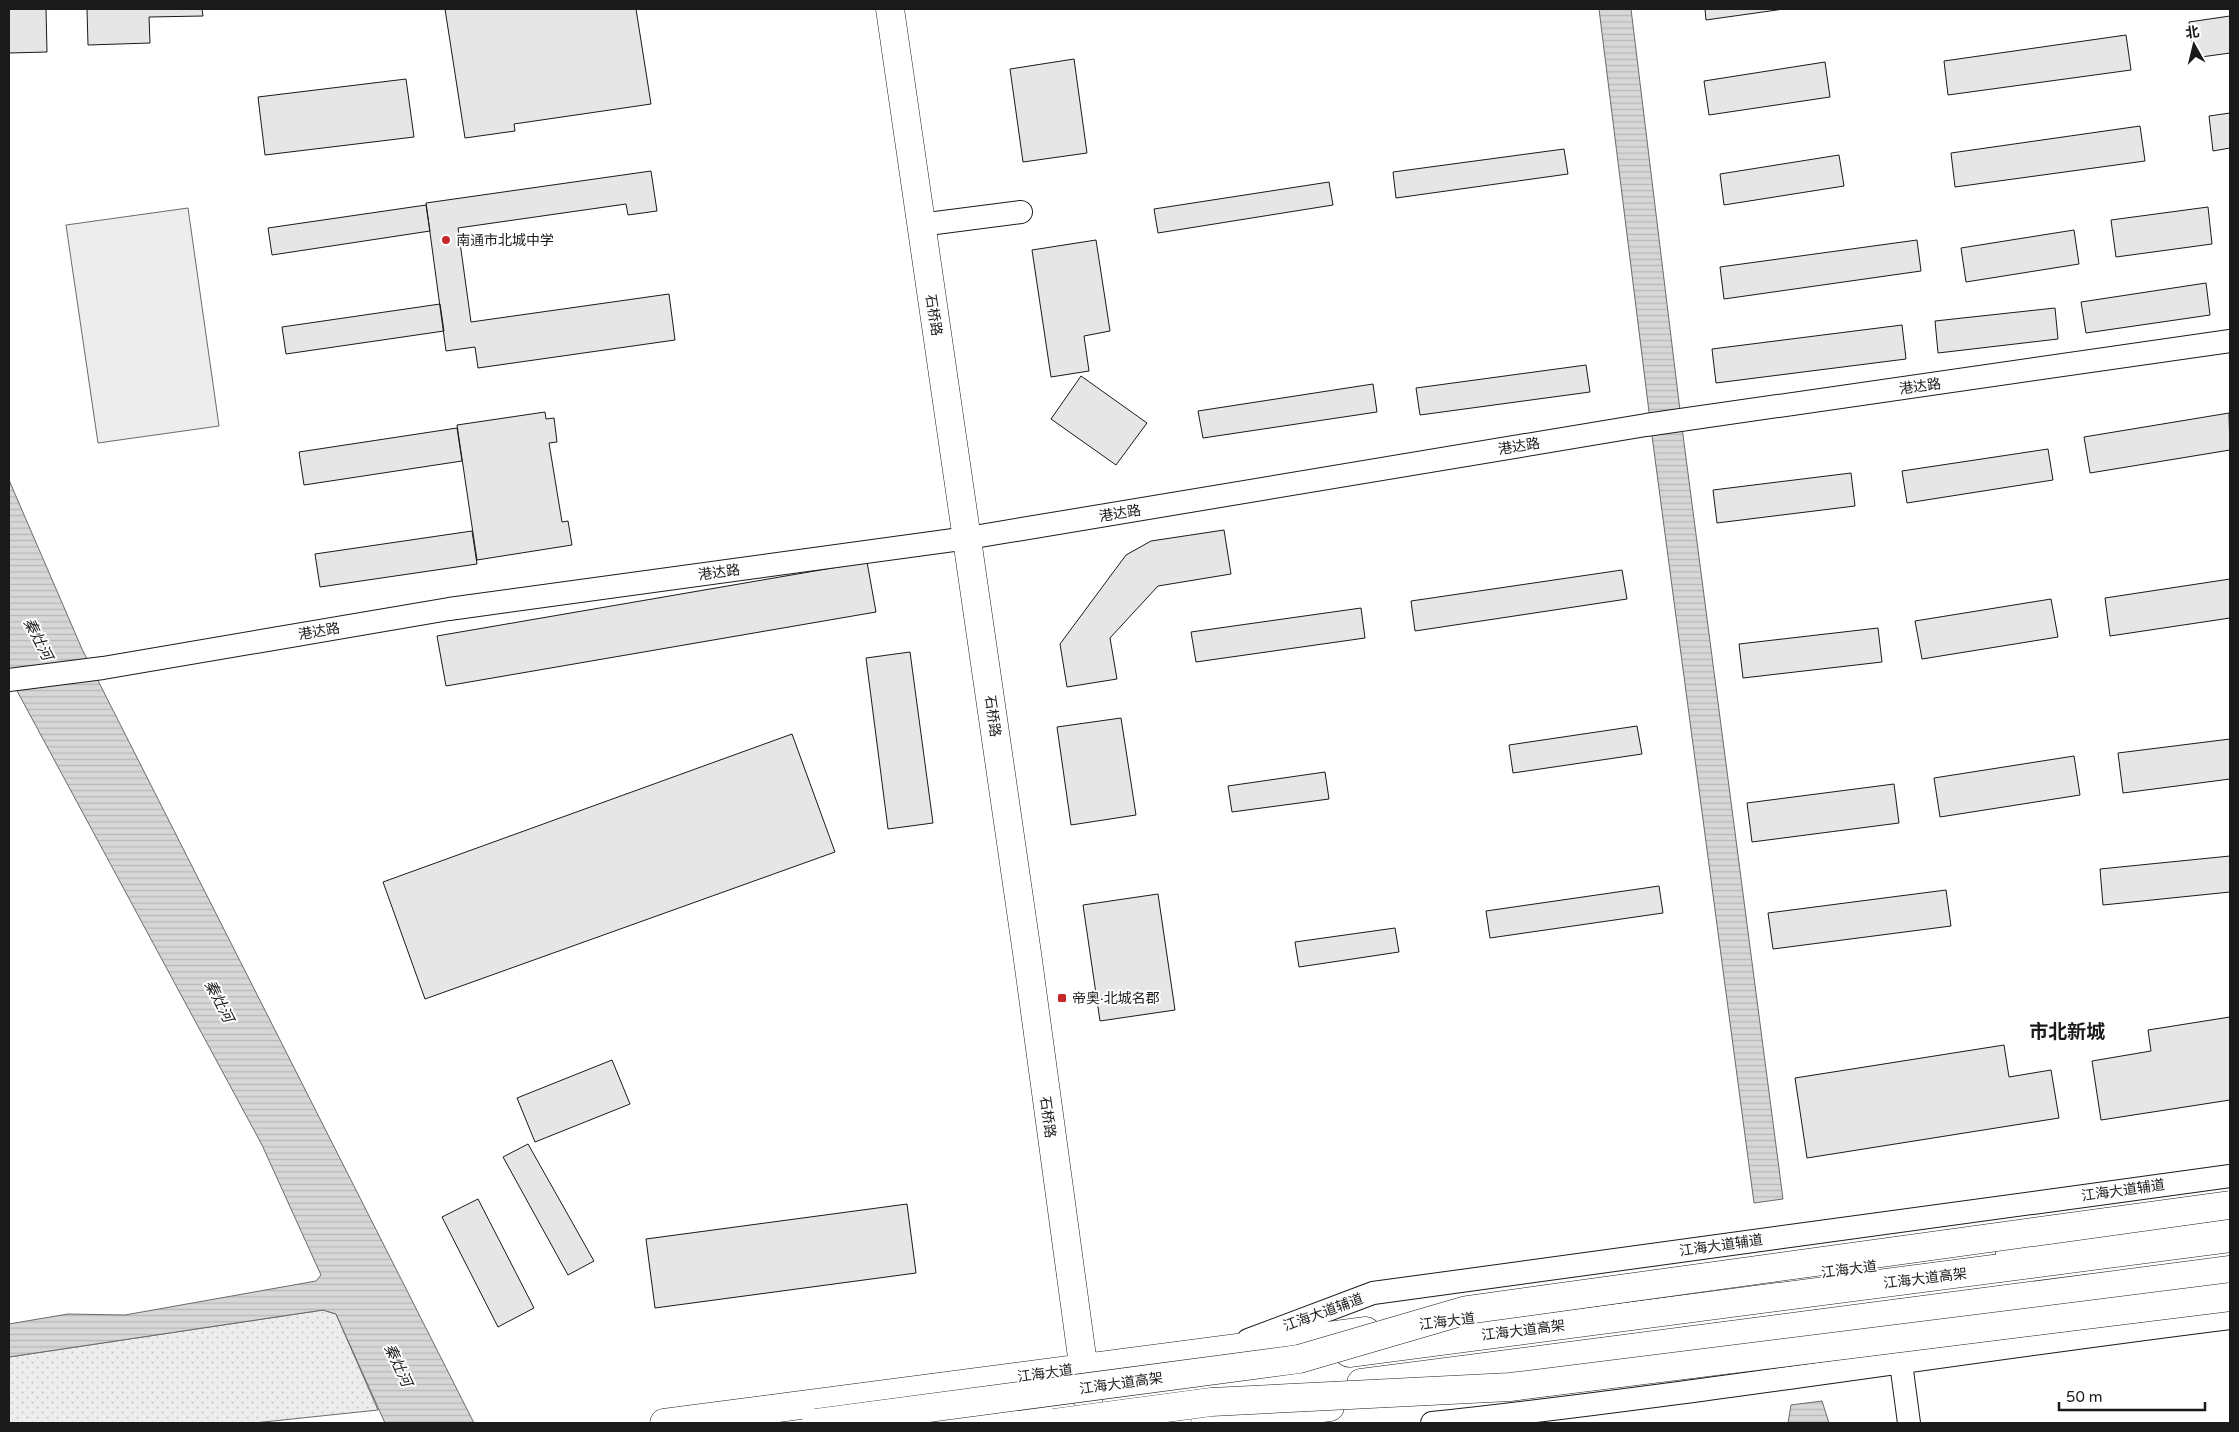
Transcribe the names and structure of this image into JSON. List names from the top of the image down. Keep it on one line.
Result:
{"streets":{"main road":["石桥路","江海大道","江海大道高架"],"street":["港达路","江海大道辅道"]},"crossings":[["石桥路","港达路"],["石桥路","江海大道"],["江海大道辅道","江海大道"]],"districts":["市北新城"],"water":["秦灶河"],"places":{"other":["南通市北城中学"],"transit":["帝奥·北城名郡"]},"scale_bar":"50 m","north":"top"}
